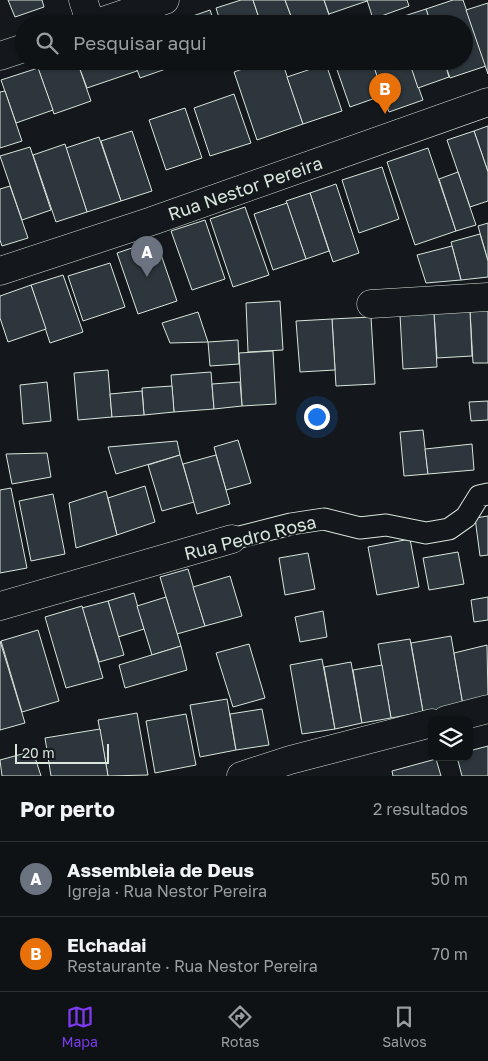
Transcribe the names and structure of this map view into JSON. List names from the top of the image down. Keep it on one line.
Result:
{"streets":{"street":["Rua Nestor Pereira","Rua Pedro Rosa"]},"scale_bar":"20 m","page":{"search":"Pesquisar aqui","pins":["B","A"],"scale":"20 m","heading":["Por perto","2 resultados"],"list":[{"mark":"A","name":"Assembleia de Deus","note":"Igreja · Rua Nestor Pereira","value":"50 m"},{"mark":"B","name":"Elchadai","note":"Restaurante · Rua Nestor Pereira","value":"70 m"}],"nav":["Mapa","Rotas","Salvos"]}}
